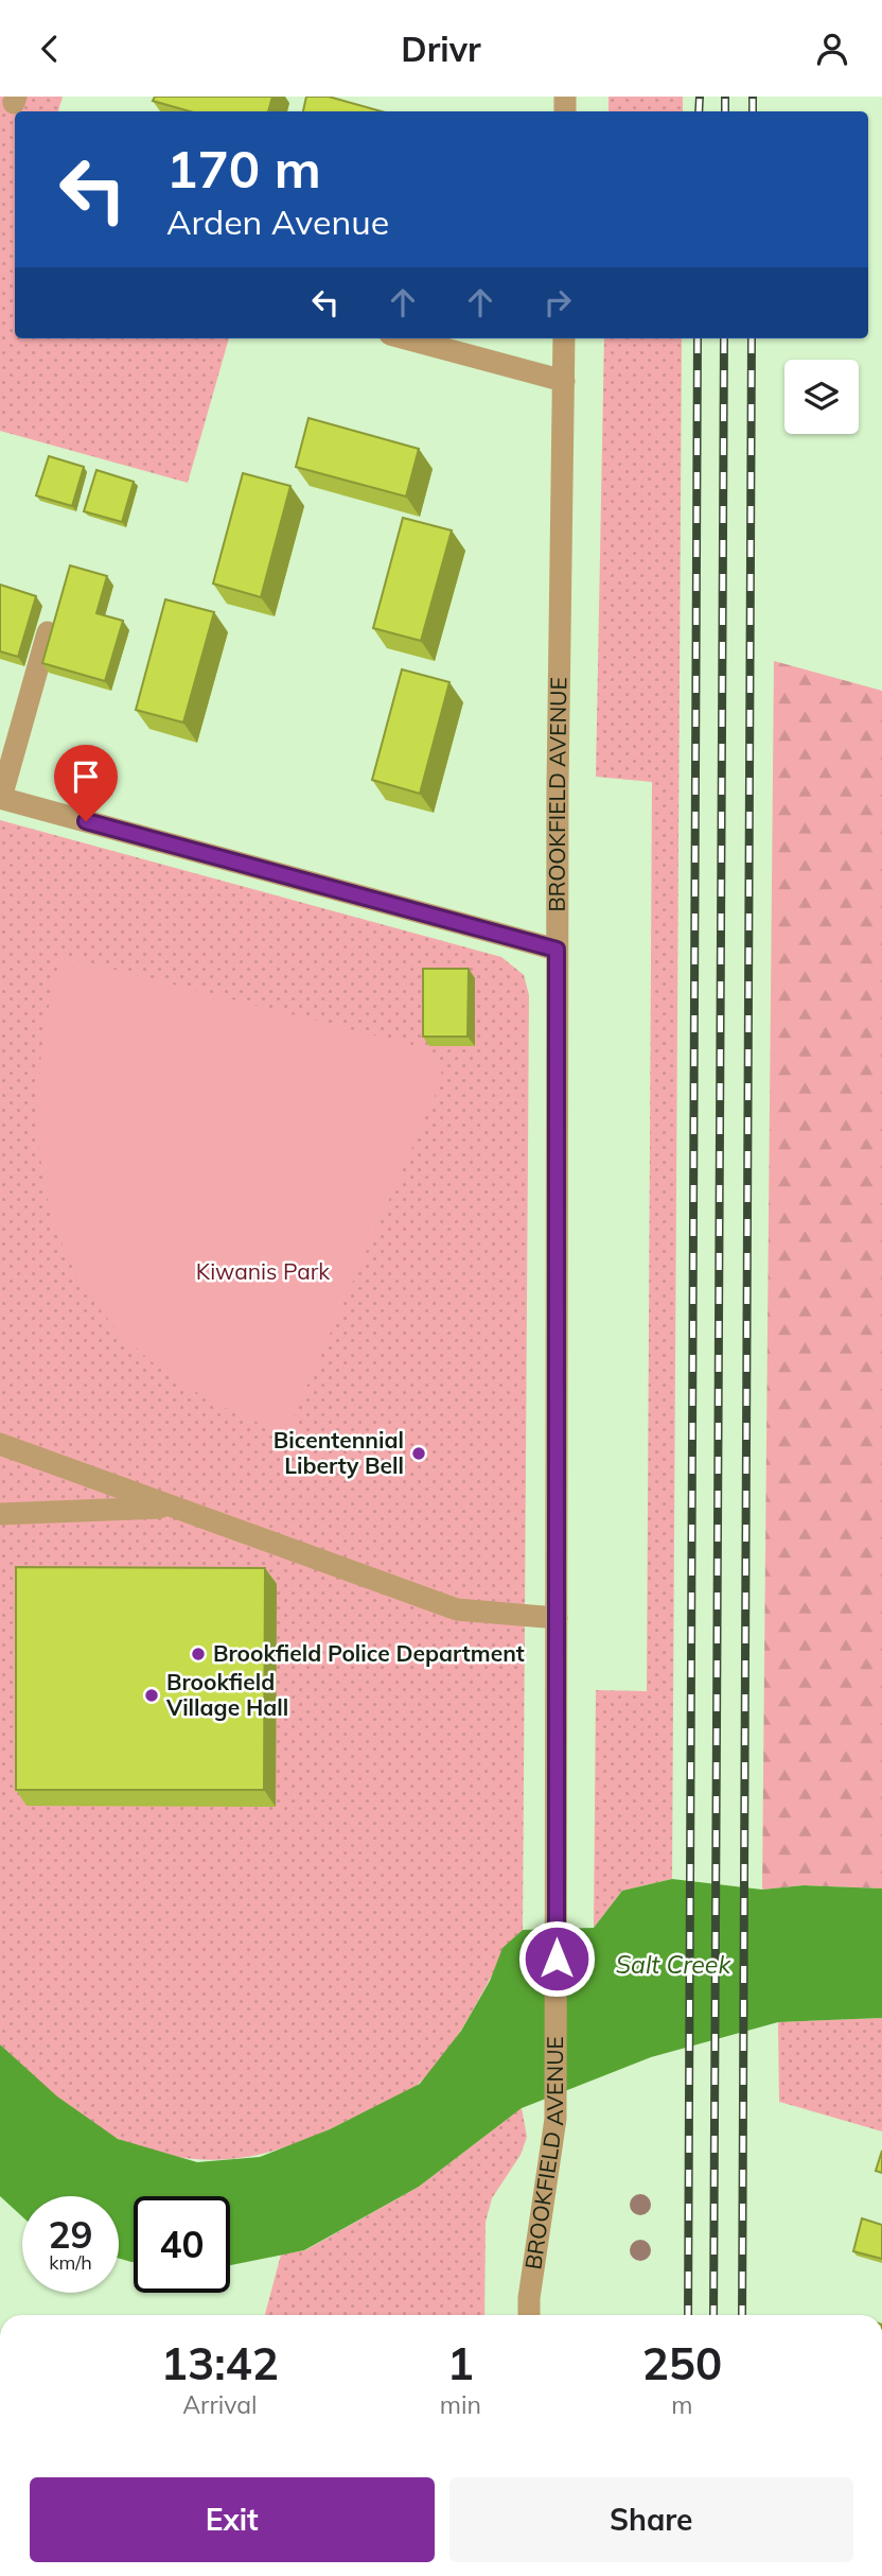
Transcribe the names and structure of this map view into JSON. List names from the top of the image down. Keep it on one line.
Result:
{"streets":{"street":["BROOKFIELD AVENUE"]},"water":["Salt Creek"],"parks":["Kiwanis Park"],"places":["Bicentennial Liberty Bell","Brookfield Police Department","Brookfield Village Hall"],"page":{"header":"Drivr","turn":["170 m","Arden Avenue"],"speed":"29 km/h","limit":"40","eta":["13:42","Arrival","1","min","250","m"],"buttons":["Exit","Share"]}}
